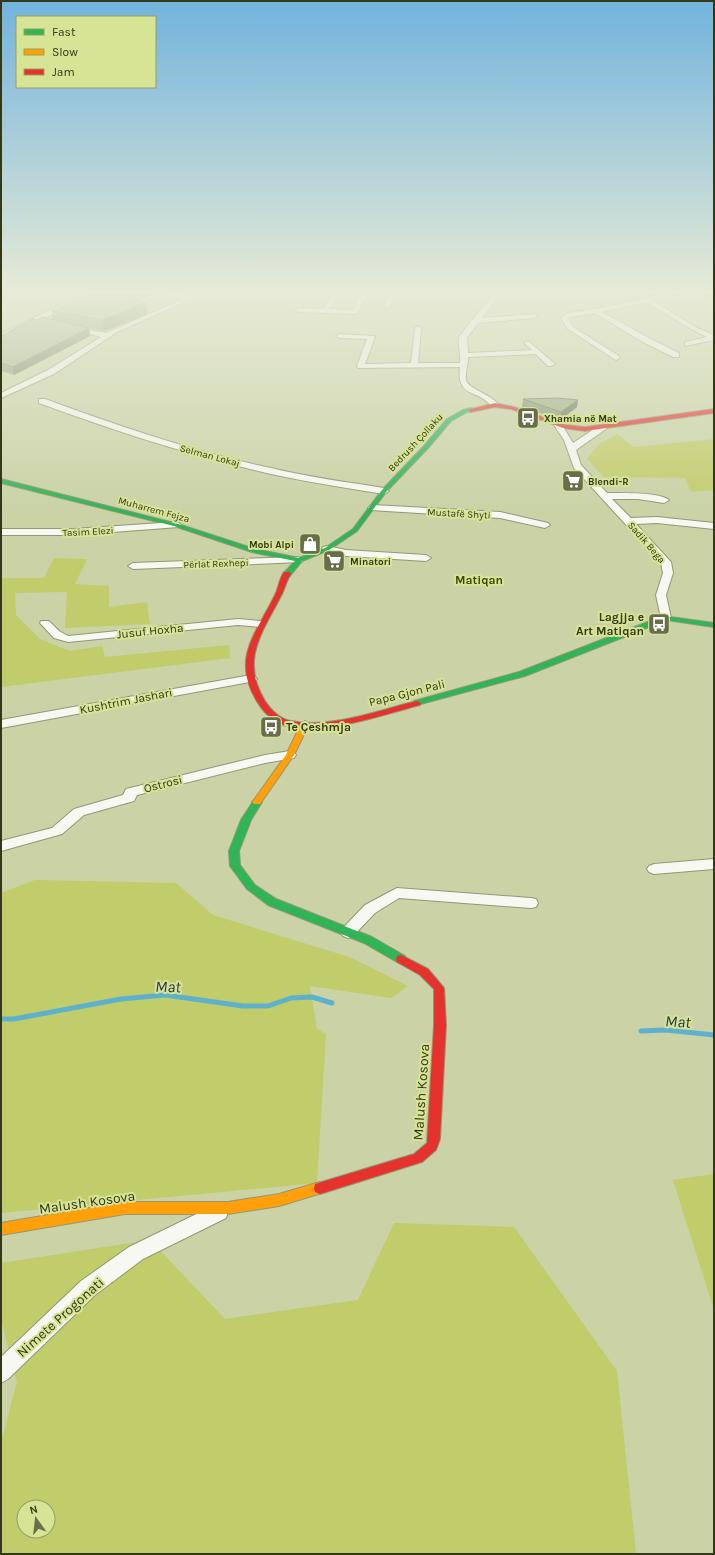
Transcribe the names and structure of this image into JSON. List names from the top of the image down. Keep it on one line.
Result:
{"streets":{"street":["Bedrush Çollaku","Selman Lokaj","Muharrem Fejza","Mustafë Shyti","Tasim Elezi","Sadik Bega","Përlat Rexhepi","Jusuf Hoxha","Papa Gjon Pali","Kushtrim Jashari","Ostrosi","Malush Kosova","Nimete Progonati"]},"crossings":[["Bedrush Çollaku","Selman Lokaj"],["Bedrush Çollaku","Muharrem Fejza"],["Bedrush Çollaku","Mustafë Shyti"],["Bedrush Çollaku","Sadik Bega"],["Bedrush Çollaku","Përlat Rexhepi"],["Bedrush Çollaku","Papa Gjon Pali"],["Muharrem Fejza","Tasim Elezi"],["Muharrem Fejza","Përlat Rexhepi"],["Muharrem Fejza","Papa Gjon Pali"],["Sadik Bega","Papa Gjon Pali"],["Përlat Rexhepi","Papa Gjon Pali"],["Jusuf Hoxha","Papa Gjon Pali"],["Papa Gjon Pali","Kushtrim Jashari"],["Papa Gjon Pali","Malush Kosova"],["Ostrosi","Malush Kosova"],["Malush Kosova","Nimete Progonati"]],"districts":["Matiqan"],"water":["Mat"],"places":{"bus stop":["Xhamia në Mat","Lagjja e Art Matiqan","Te Çeshmja"],"supermarket":["Blendi-R","Minatori"],"shop":["Mobi Alpi"]},"legend":["Fast","Slow","Jam"],"north":"top"}
